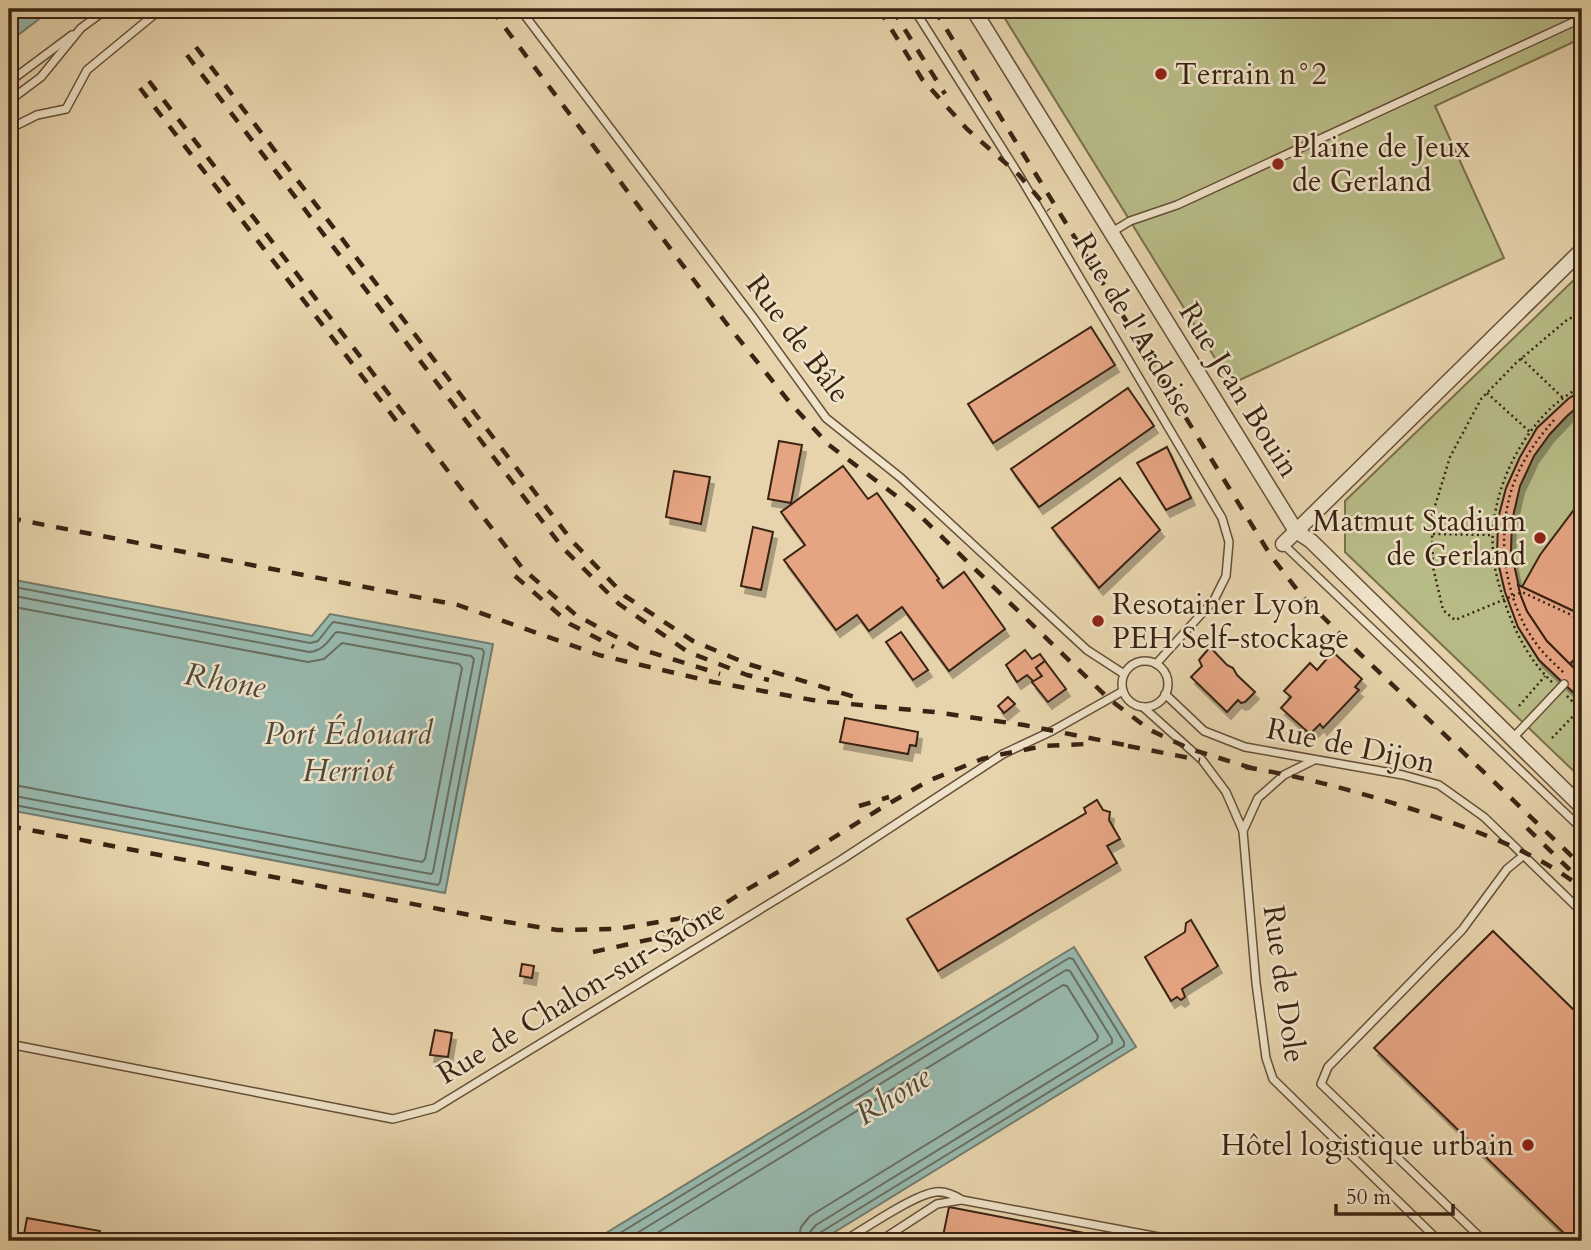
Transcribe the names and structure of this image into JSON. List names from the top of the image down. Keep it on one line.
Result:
{"streets":{"street":["Rue Jean Bouin"],"lane":["Rue de l'Ardoise","Rue de Bâle","Rue de Dijon","Rue de Dole","Rue de Chalon-sur-Saône"]},"crossings":[["Rue de l'Ardoise","Rue de Bâle"],["Rue de l'Ardoise","Rue de Dijon"],["Rue de l'Ardoise","Rue de Dole"],["Rue de l'Ardoise","Rue de Chalon-sur-Saône"],["Rue de Bâle","Rue de Dijon"],["Rue de Bâle","Rue de Dole"],["Rue de Bâle","Rue de Chalon-sur-Saône"],["Rue de Dijon","Rue de Dole"],["Rue de Dijon","Rue de Chalon-sur-Saône"],["Rue de Dole","Rue de Chalon-sur-Saône"]],"water":["Rhone","Port Édouard Herriot"],"places":["Terrain n°2","Plaine de Jeux de Gerland","Matmut Stadium de Gerland","Resotainer Lyon PEH Self-stockage","Hôtel logistique urbain"],"scale_bar":"50 m"}
